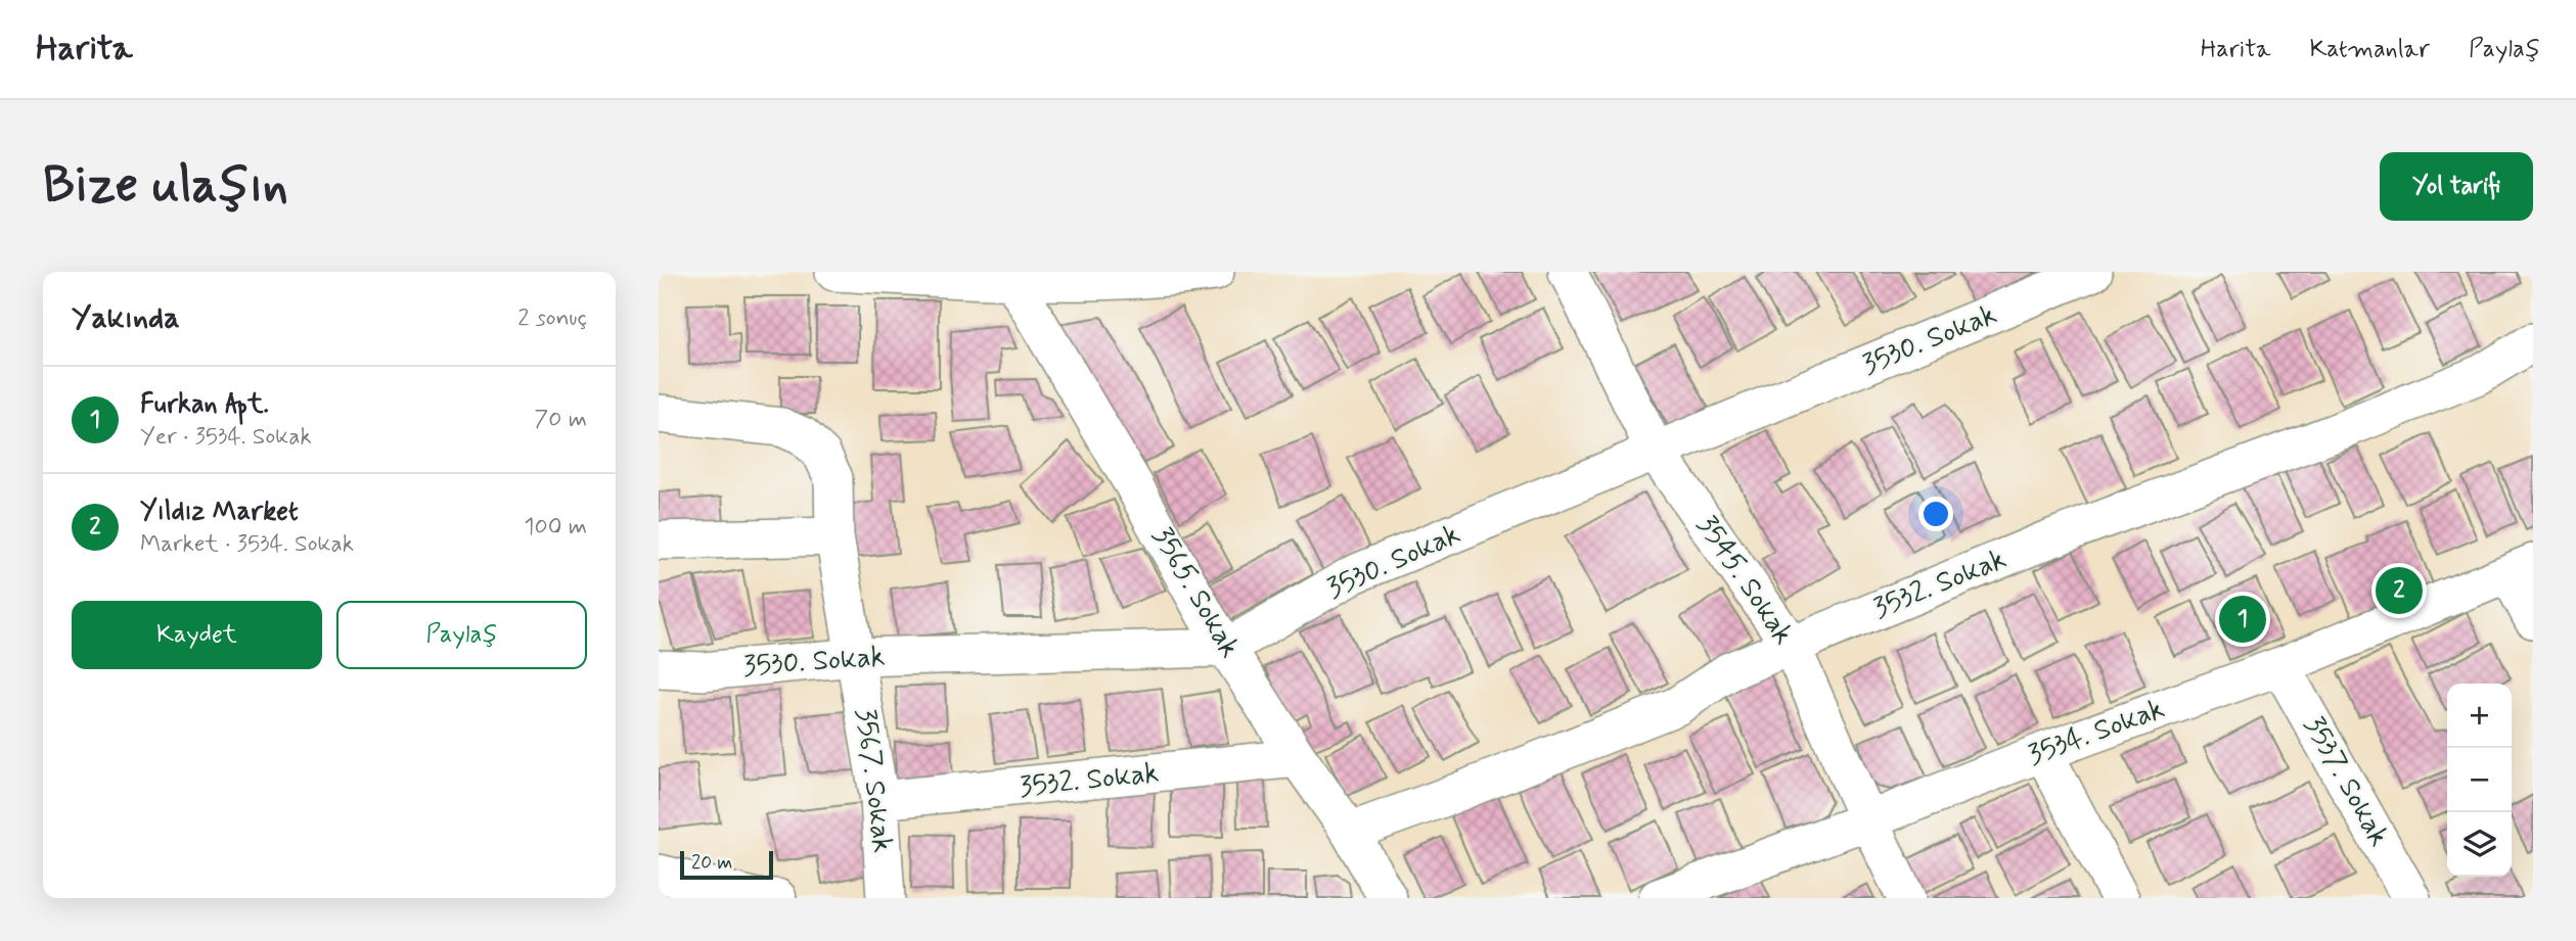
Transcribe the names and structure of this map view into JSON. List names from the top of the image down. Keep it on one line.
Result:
{"streets":{"street":["3530. Sokak","3545. Sokak","3532. Sokak","3565. Sokak","3534. Sokak","3567. Sokak","3537. Sokak"]},"crossings":[["3530. Sokak","3545. Sokak"],["3530. Sokak","3565. Sokak"],["3530. Sokak","3567. Sokak"],["3545. Sokak","3532. Sokak"],["3545. Sokak","3534. Sokak"],["3532. Sokak","3565. Sokak"],["3532. Sokak","3567. Sokak"],["3534. Sokak","3537. Sokak"]],"scale_bar":"20 m","page":{"header":"Harita","nav":["Harita","Katmanlar","Paylaş"],"buttons":["Yol tarifi",["Kaydet","Paylaş"]],"title":"Bize ulaşın","heading":["Yakında","2 sonuç"],"list":[{"mark":"1","name":"Furkan Apt.","note":"Yer · 3534. Sokak","value":"70 m"},{"mark":"2","name":"Yıldız Market","note":"Market · 3534. Sokak","value":"100 m"}],"pins":["2","1"],"map_buttons":["+","−"],"scale":"20 m"}}
